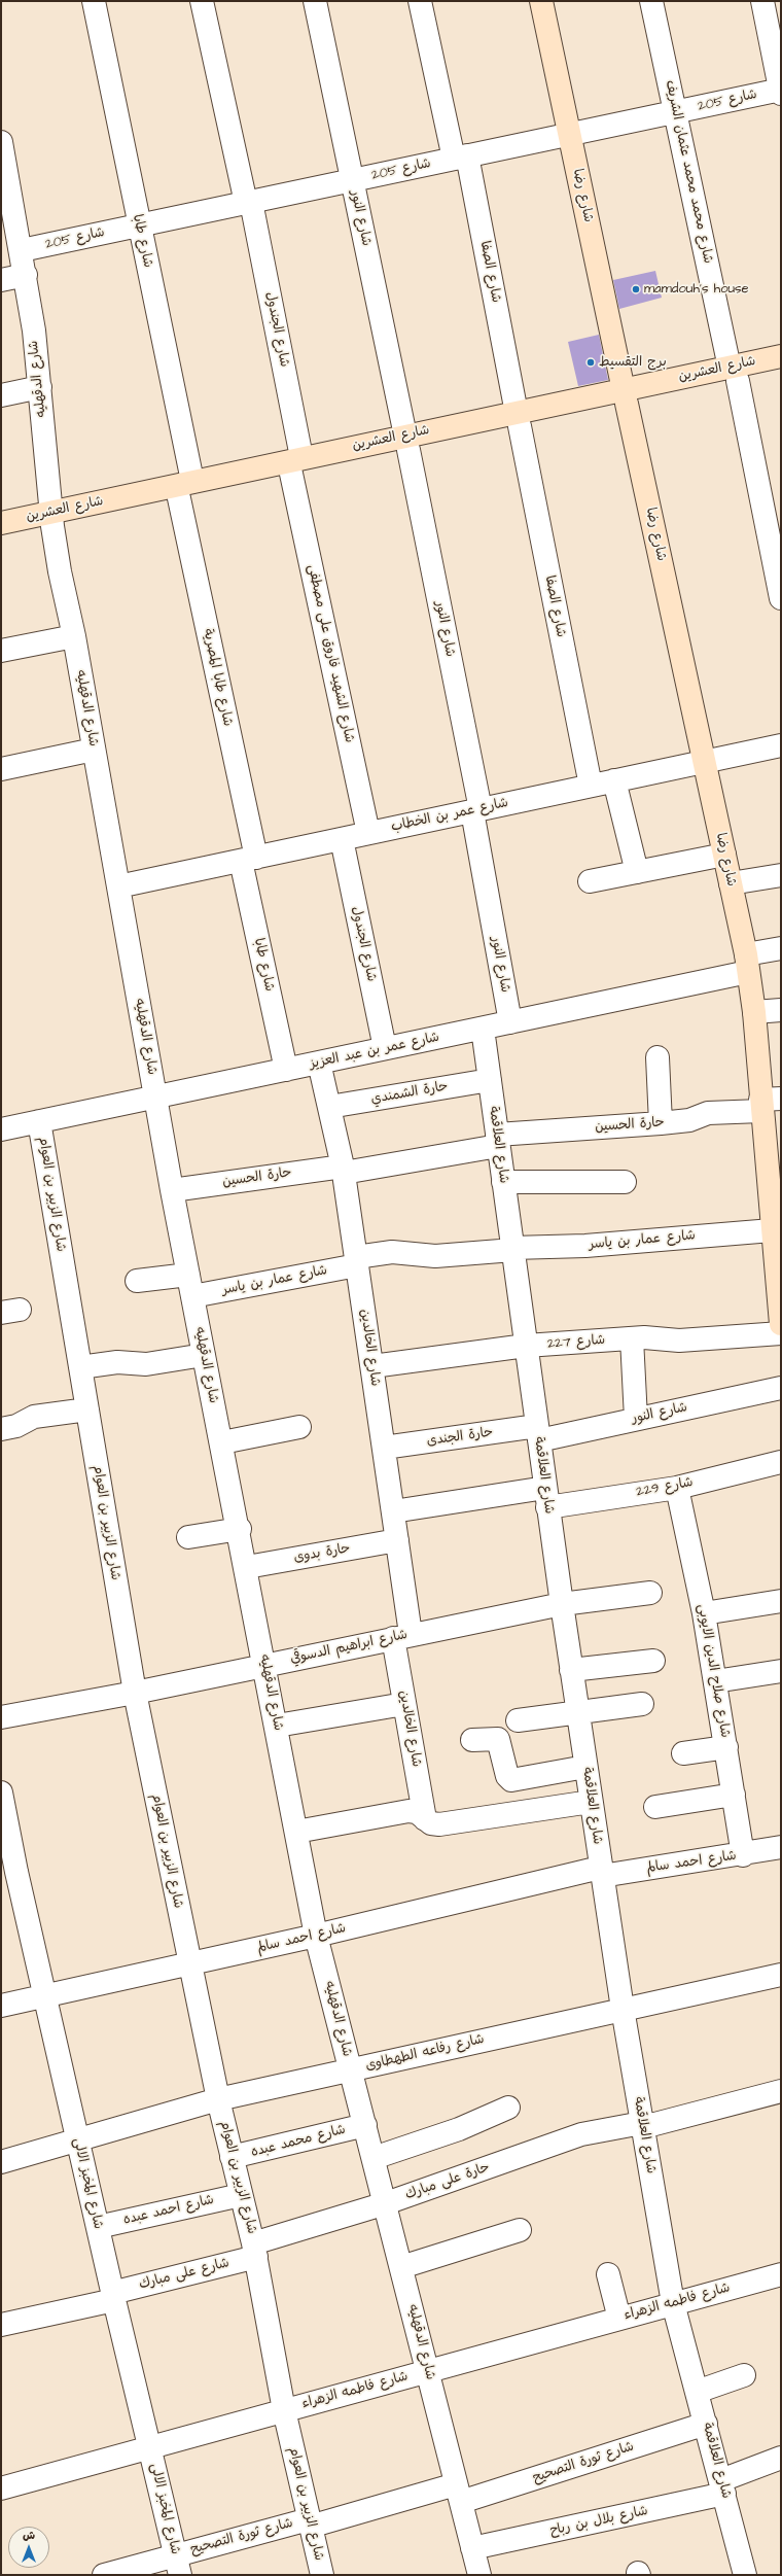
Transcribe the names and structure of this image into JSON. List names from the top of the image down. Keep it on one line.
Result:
{"streets":{"street":["شارع 205","شارع محمد محمد عثمان الشريف","شارع رضا","شارع النور","شارع طابا","شارع الصفا","شارع الجندول","شارع العشرين","شارع الدقهليه","شارع الشهيد فاروق على مصطفى","شارع طابا المصرية","شارع عمر بن الخطاب","شارع عمر بن عبد العزيز","حارة الشمندي","حارة الحسين","شارع العلاقمة","شارع الزبير بن العوام","شارع عمار بن ياسر","شارع 227","شارع الخالدين","حارة الجندى","شارع 229","حارة بدوى","شارع ابراهيم الدسوقي","شارع صلاح الدين الايوبى","شارع احمد سالم","شارع رفاعه الطهطاوى","شارع محمد عبده","حارة على مبارك","شارع المخبز الالى","شارع احمد عبده","شارع على مبارك","شارع فاطمه الزهراء","شارع ثورة التصحيح","شارع بلال بن رباح"]},"crossings":[["شارع 205","شارع محمد محمد عثمان الشريف"],["شارع 205","شارع رضا"],["شارع 205","شارع النور"],["شارع 205","شارع طابا"],["شارع 205","شارع الصفا"],["شارع 205","شارع الجندول"],["شارع 205","شارع الدقهليه"],["شارع محمد محمد عثمان الشريف","شارع العشرين"],["شارع رضا","شارع العشرين"],["شارع رضا","شارع عمر بن الخطاب"],["شارع رضا","شارع عمر بن عبد العزيز"],["شارع رضا","حارة الحسين"],["شارع رضا","شارع عمار بن ياسر"],["شارع النور","شارع العشرين"],["شارع النور","شارع عمر بن الخطاب"],["شارع النور","شارع عمر بن عبد العزيز"],["شارع النور","شارع العلاقمة"],["شارع النور","حارة الجندى"],["شارع طابا","شارع العشرين"],["شارع طابا","شارع طابا المصرية"],["شارع طابا","شارع عمر بن الخطاب"],["شارع طابا","شارع عمر بن عبد العزيز"],["شارع الصفا","شارع العشرين"],["شارع الصفا","شارع عمر بن الخطاب"],["شارع الجندول","شارع العشرين"],["شارع الجندول","شارع الشهيد فاروق على مصطفى"],["شارع الجندول","شارع عمر بن الخطاب"],["شارع الجندول","شارع عمر بن عبد العزيز"],["شارع العشرين","شارع الدقهليه"],["شارع العشرين","شارع الشهيد فاروق على مصطفى"],["شارع العشرين","شارع طابا المصرية"],["شارع الدقهليه","شارع عمر بن الخطاب"],["شارع الدقهليه","شارع عمر بن عبد العزيز"],["شارع الدقهليه","حارة الحسين"],["شارع الدقهليه","شارع عمار بن ياسر"],["شارع الدقهليه","حارة بدوى"],["شارع الدقهليه","شارع ابراهيم الدسوقي"],["شارع الدقهليه","شارع احمد سالم"],["شارع الدقهليه","شارع رفاعه الطهطاوى"],["شارع الدقهليه","شارع محمد عبده"],["شارع الدقهليه","حارة على مبارك"],["شارع الدقهليه","شارع فاطمه الزهراء"],["شارع الدقهليه","شارع ثورة التصحيح"],["شارع الدقهليه","شارع بلال بن رباح"],["شارع الشهيد فاروق على مصطفى","شارع عمر بن الخطاب"],["شارع طابا المصرية","شارع عمر بن الخطاب"],["شارع عمر بن عبد العزيز","شارع العلاقمة"],["شارع عمر بن عبد العزيز","شارع الزبير بن العوام"],["شارع عمر بن عبد العزيز","شارع الخالدين"],["حارة الشمندي","شارع العلاقمة"],["حارة الشمندي","شارع الخالدين"],["حارة الحسين","شارع العلاقمة"],["حارة الحسين","شارع الخالدين"],["شارع العلاقمة","شارع عمار بن ياسر"],["شارع العلاقمة","شارع 227"],["شارع العلاقمة","حارة الجندى"],["شارع العلاقمة","شارع 229"],["شارع العلاقمة","شارع ابراهيم الدسوقي"],["شارع العلاقمة","شارع احمد سالم"],["شارع العلاقمة","شارع رفاعه الطهطاوى"],["شارع العلاقمة","حارة على مبارك"],["شارع العلاقمة","شارع فاطمه الزهراء"],["شارع العلاقمة","شارع ثورة التصحيح"],["شارع العلاقمة","شارع بلال بن رباح"],["شارع الزبير بن العوام","شارع ابراهيم الدسوقي"],["شارع الزبير بن العوام","شارع احمد سالم"],["شارع الزبير بن العوام","شارع رفاعه الطهطاوى"],["شارع الزبير بن العوام","شارع محمد عبده"],["شارع الزبير بن العوام","حارة على مبارك"],["شارع الزبير بن العوام","شارع احمد عبده"],["شارع الزبير بن العوام","شارع على مبارك"],["شارع الزبير بن العوام","شارع فاطمه الزهراء"],["شارع الزبير بن العوام","شارع ثورة التصحيح"],["شارع عمار بن ياسر","شارع الخالدين"],["شارع 227","شارع الخالدين"],["شارع الخالدين","حارة الجندى"],["شارع الخالدين","شارع 229"],["شارع الخالدين","حارة بدوى"],["شارع الخالدين","شارع ابراهيم الدسوقي"],["شارع 229","شارع صلاح الدين الايوبى"],["شارع صلاح الدين الايوبى","شارع احمد سالم"],["شارع احمد سالم","شارع المخبز الالى"],["شارع رفاعه الطهطاوى","شارع المخبز الالى"],["حارة على مبارك","شارع على مبارك"],["شارع المخبز الالى","شارع احمد عبده"],["شارع المخبز الالى","شارع على مبارك"],["شارع المخبز الالى","شارع فاطمه الزهراء"],["شارع المخبز الالى","شارع ثورة التصحيح"]],"places":["mamdouh's house","برج التقسيط"],"north":"top"}
